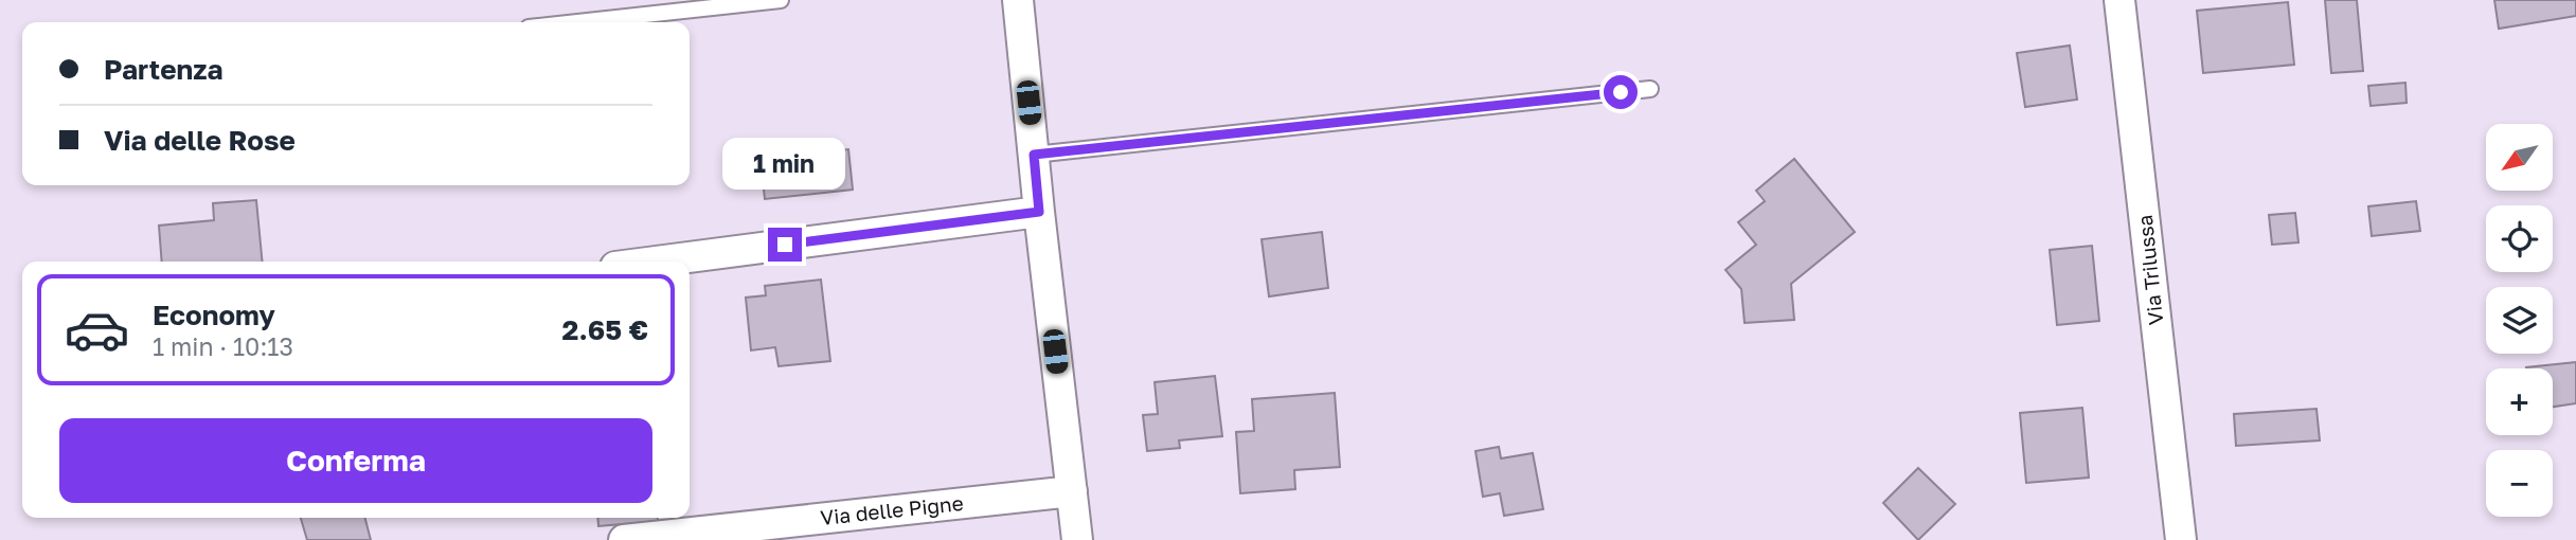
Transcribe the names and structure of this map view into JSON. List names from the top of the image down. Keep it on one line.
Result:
{"streets":{"street":["Via Trilussa","Via delle Pigne"]},"north":"bottom left","page":{"banner":["Partenza","Via delle Rose"],"map_buttons":["+","−"],"bubble":"1 min","list":[{"name":"Economy","note":"1 min · 10:13","value":"2.65 €"}],"buttons":"Conferma"}}
